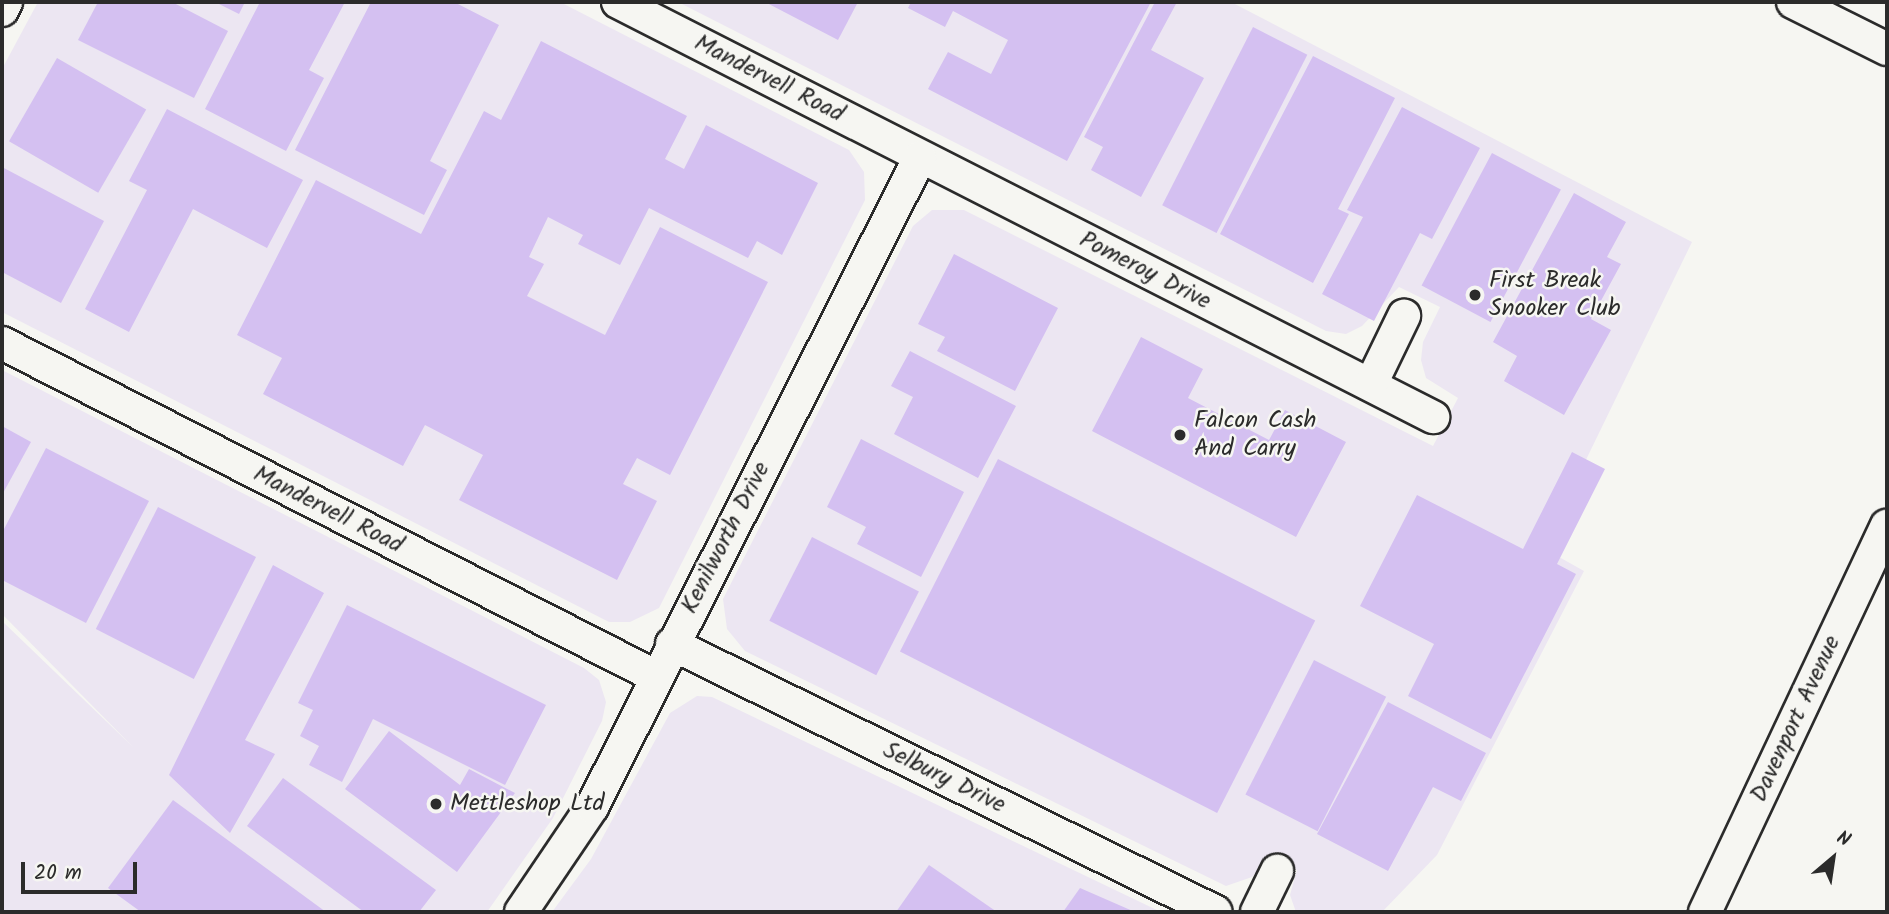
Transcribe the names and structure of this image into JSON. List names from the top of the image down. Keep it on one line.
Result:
{"streets":{"street":["Mandervell Road","Pomeroy Drive","Kenilworth Drive","Davenport Avenue","Selbury Drive"]},"crossings":[["Mandervell Road","Pomeroy Drive"],["Mandervell Road","Kenilworth Drive"],["Pomeroy Drive","Kenilworth Drive"],["Kenilworth Drive","Selbury Drive"]],"places":["First Break Snooker Club","Falcon Cash And Carry","Mettleshop Ltd"],"scale_bar":"20 m","north":"top right"}
